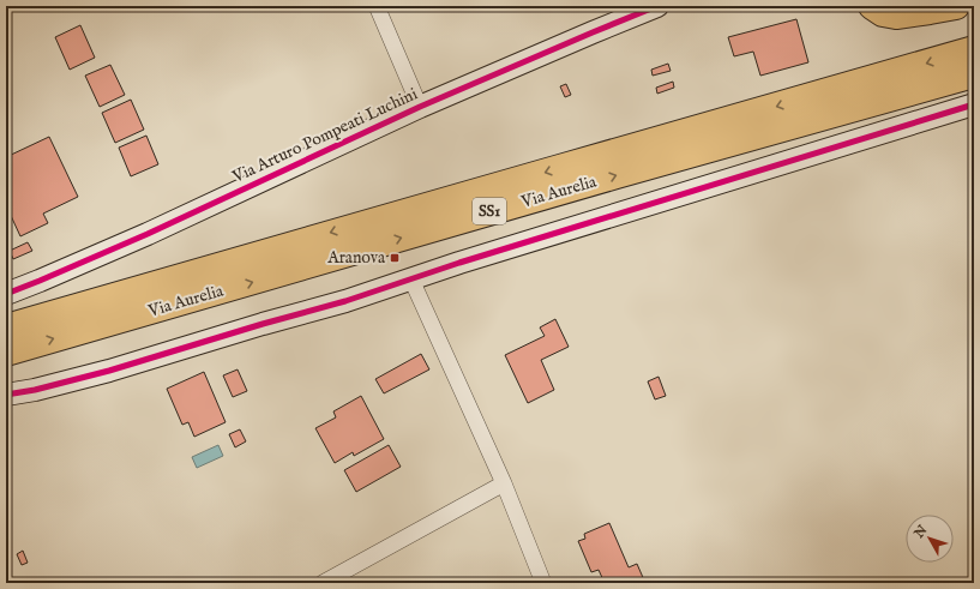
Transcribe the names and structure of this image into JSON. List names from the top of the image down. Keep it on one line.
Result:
{"streets":{"highway":["Via Aurelia","SS1"],"street":["Via Arturo Pompeati Luchini"]},"places":{"transit":["Aranova"]},"north":"top left"}
